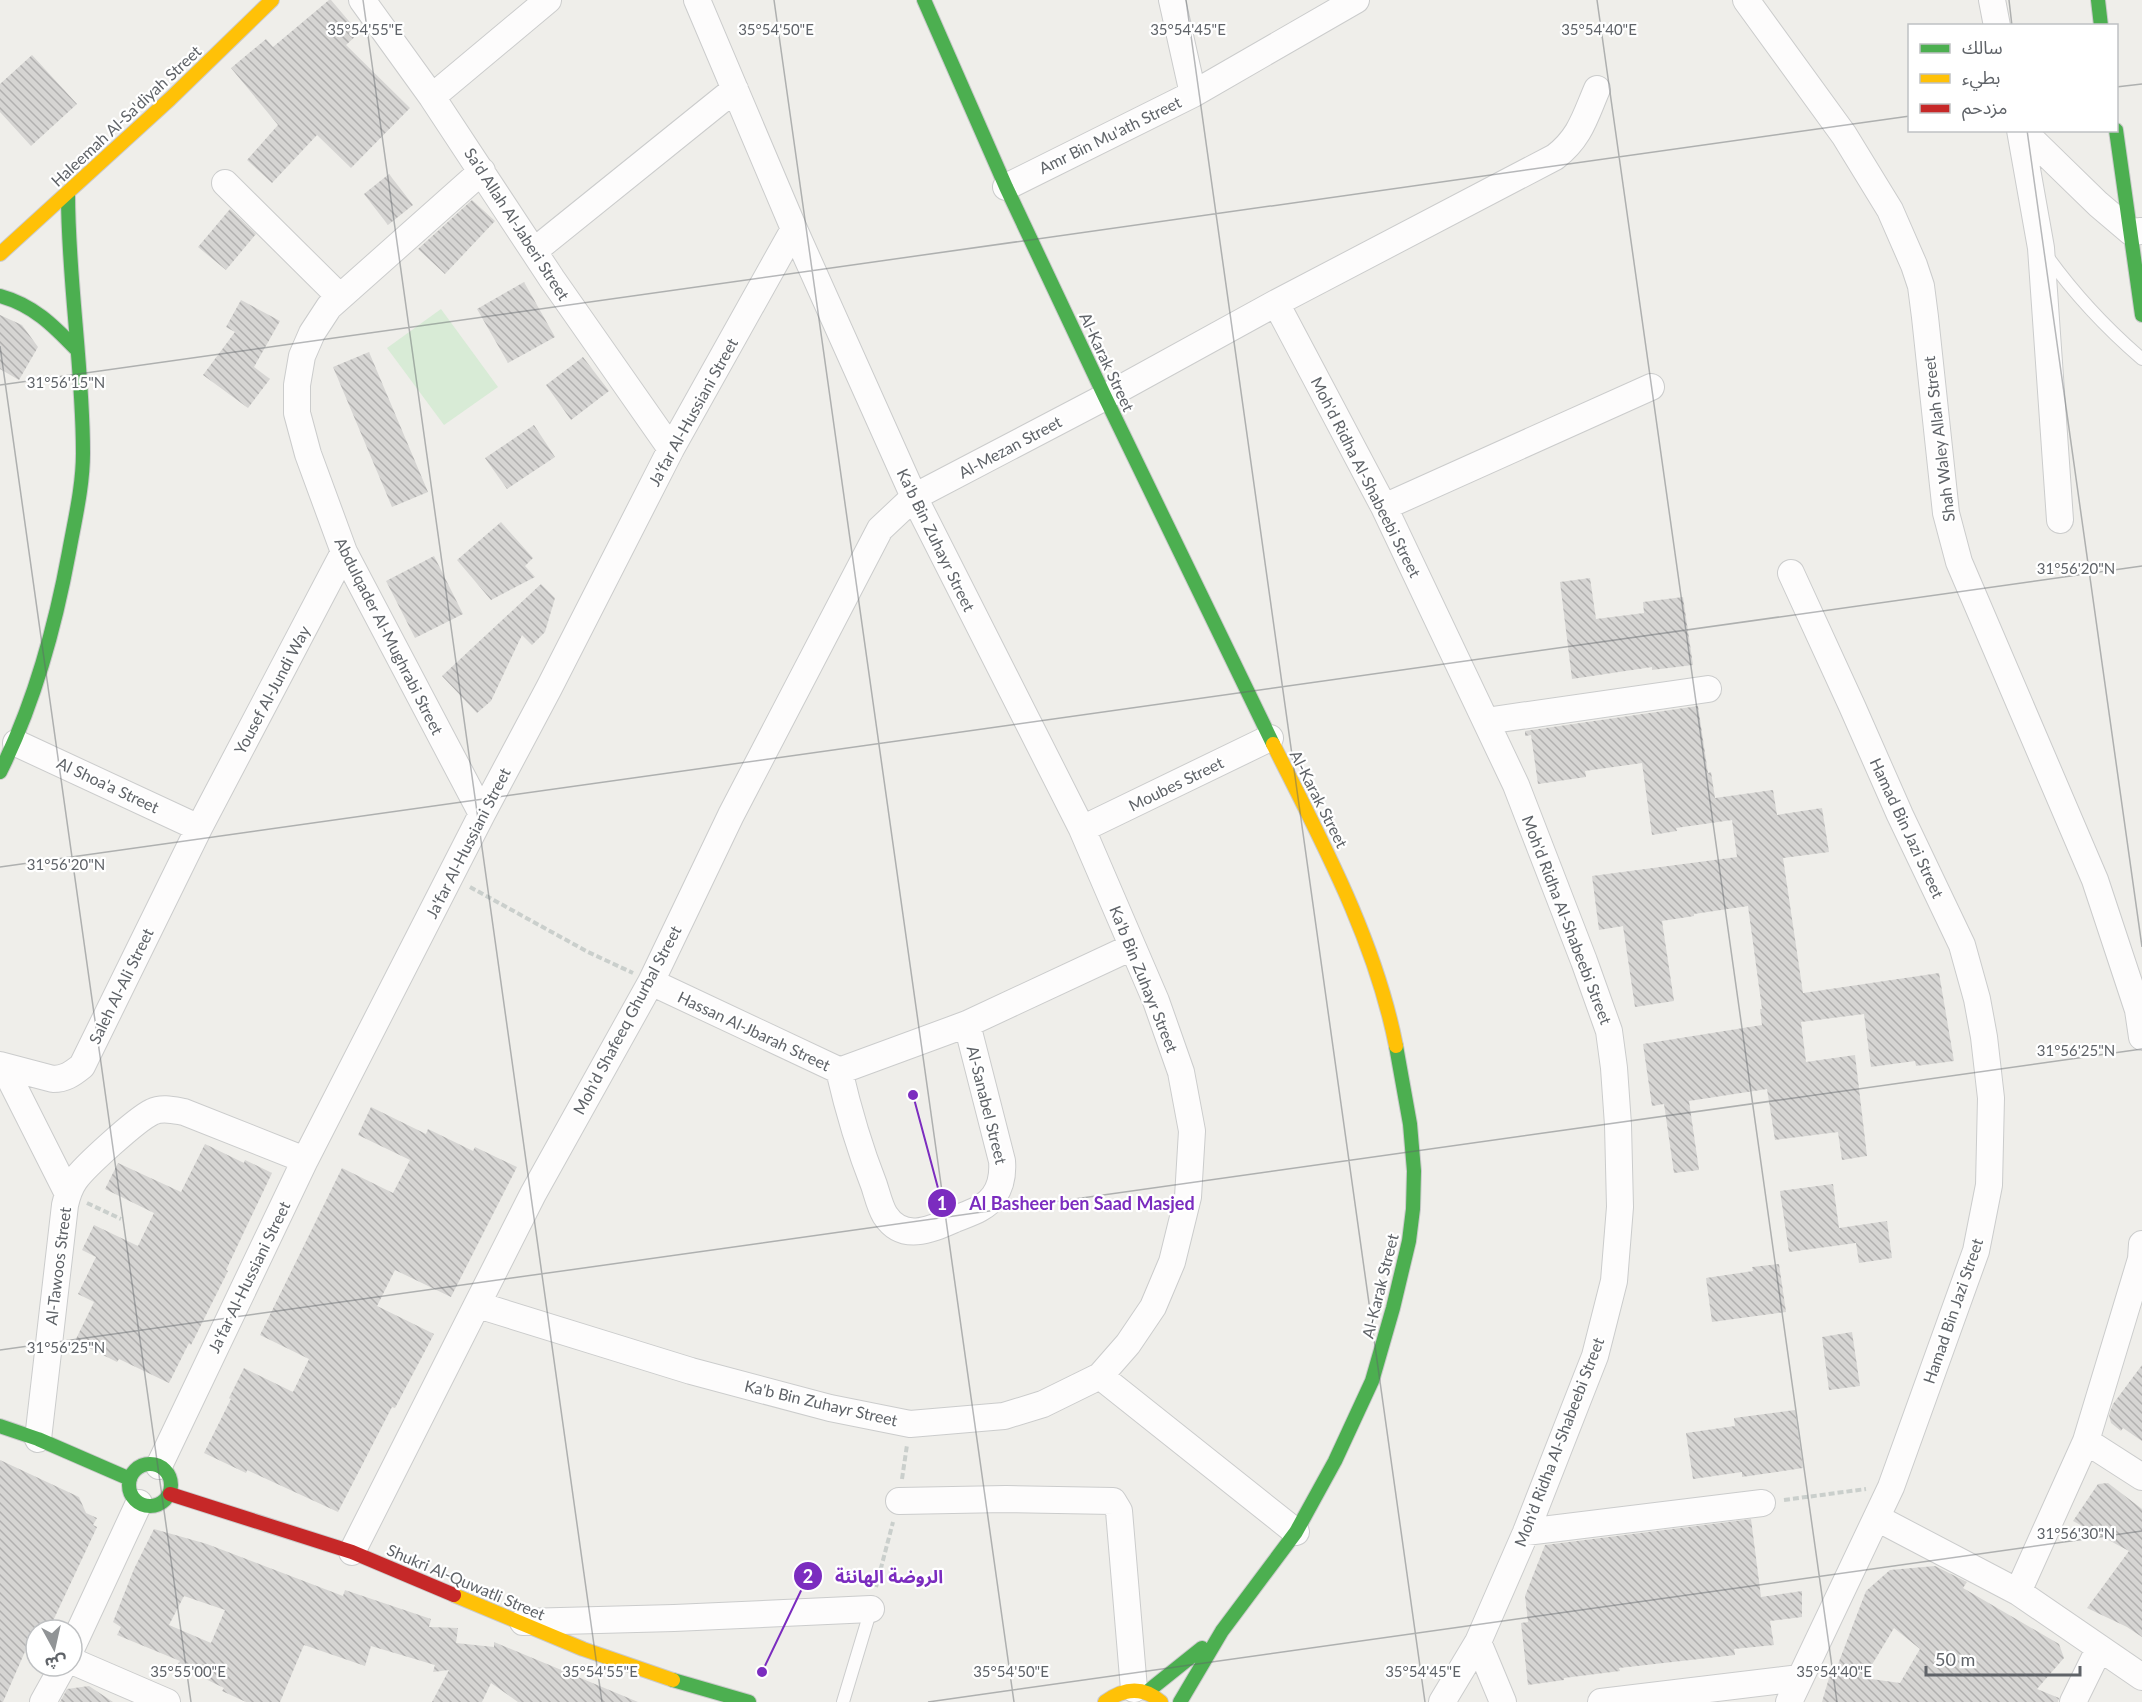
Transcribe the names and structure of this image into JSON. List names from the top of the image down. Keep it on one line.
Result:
{"streets":{"street":["Haleemah Al-Sa'diyah Street","Amr Bin Mu'ath Street","Sa'd Allah Al-Jaberi Street","Al-Karak Street","Ja'far Al-Hussiani Street","Shah Waley Allah Street","Al-Mezan Street","Moh'd Ridha Al-Shabeebi Street","Ka'b Bin Zuhayr Street","Abdulqader Al-Mughrabi Street","Yousef Al-Jundi Way","Moubes Street","Al Shoa'a Street","Hamad Bin Jazi Street","Saleh Al-Ali Street","Moh'd Shafeeq Ghurbal Street","Hassan Al-Jbarah Street","Al-Sanabel Street","Al-Tawoos Street","Shukri Al-Quwatli Street"]},"crossings":[["Amr Bin Mu'ath Street","Al-Karak Street"],["Sa'd Allah Al-Jaberi Street","Ja'far Al-Hussiani Street"],["Sa'd Allah Al-Jaberi Street","Abdulqader Al-Mughrabi Street"],["Al-Karak Street","Al-Mezan Street"],["Al-Karak Street","Moubes Street"],["Ja'far Al-Hussiani Street","Ka'b Bin Zuhayr Street"],["Ja'far Al-Hussiani Street","Abdulqader Al-Mughrabi Street"],["Ja'far Al-Hussiani Street","Al-Tawoos Street"],["Ja'far Al-Hussiani Street","Shukri Al-Quwatli Street"],["Al-Mezan Street","Ka'b Bin Zuhayr Street"],["Al-Mezan Street","Moh'd Shafeeq Ghurbal Street"],["Ka'b Bin Zuhayr Street","Moubes Street"],["Ka'b Bin Zuhayr Street","Moh'd Shafeeq Ghurbal Street"],["Ka'b Bin Zuhayr Street","Hassan Al-Jbarah Street"],["Abdulqader Al-Mughrabi Street","Yousef Al-Jundi Way"],["Yousef Al-Jundi Way","Al Shoa'a Street"],["Yousef Al-Jundi Way","Saleh Al-Ali Street"],["Al Shoa'a Street","Saleh Al-Ali Street"],["Moh'd Shafeeq Ghurbal Street","Hassan Al-Jbarah Street"],["Moh'd Shafeeq Ghurbal Street","Shukri Al-Quwatli Street"],["Hassan Al-Jbarah Street","Al-Sanabel Street"]],"places":["Al Basheer ben Saad Masjed","الروضة الهانئة"],"legend":["سالك","بطيء","مزدحم"],"scale_bar":"50 m","north":"bottom","coordinates":["35°54'55\"E","35°54'50\"E","35°54'45\"E","35°54'40\"E","31°56'15\"N","31°56'20\"N","31°56'25\"N","31°56'30\"N","35°55'00\"E"]}
